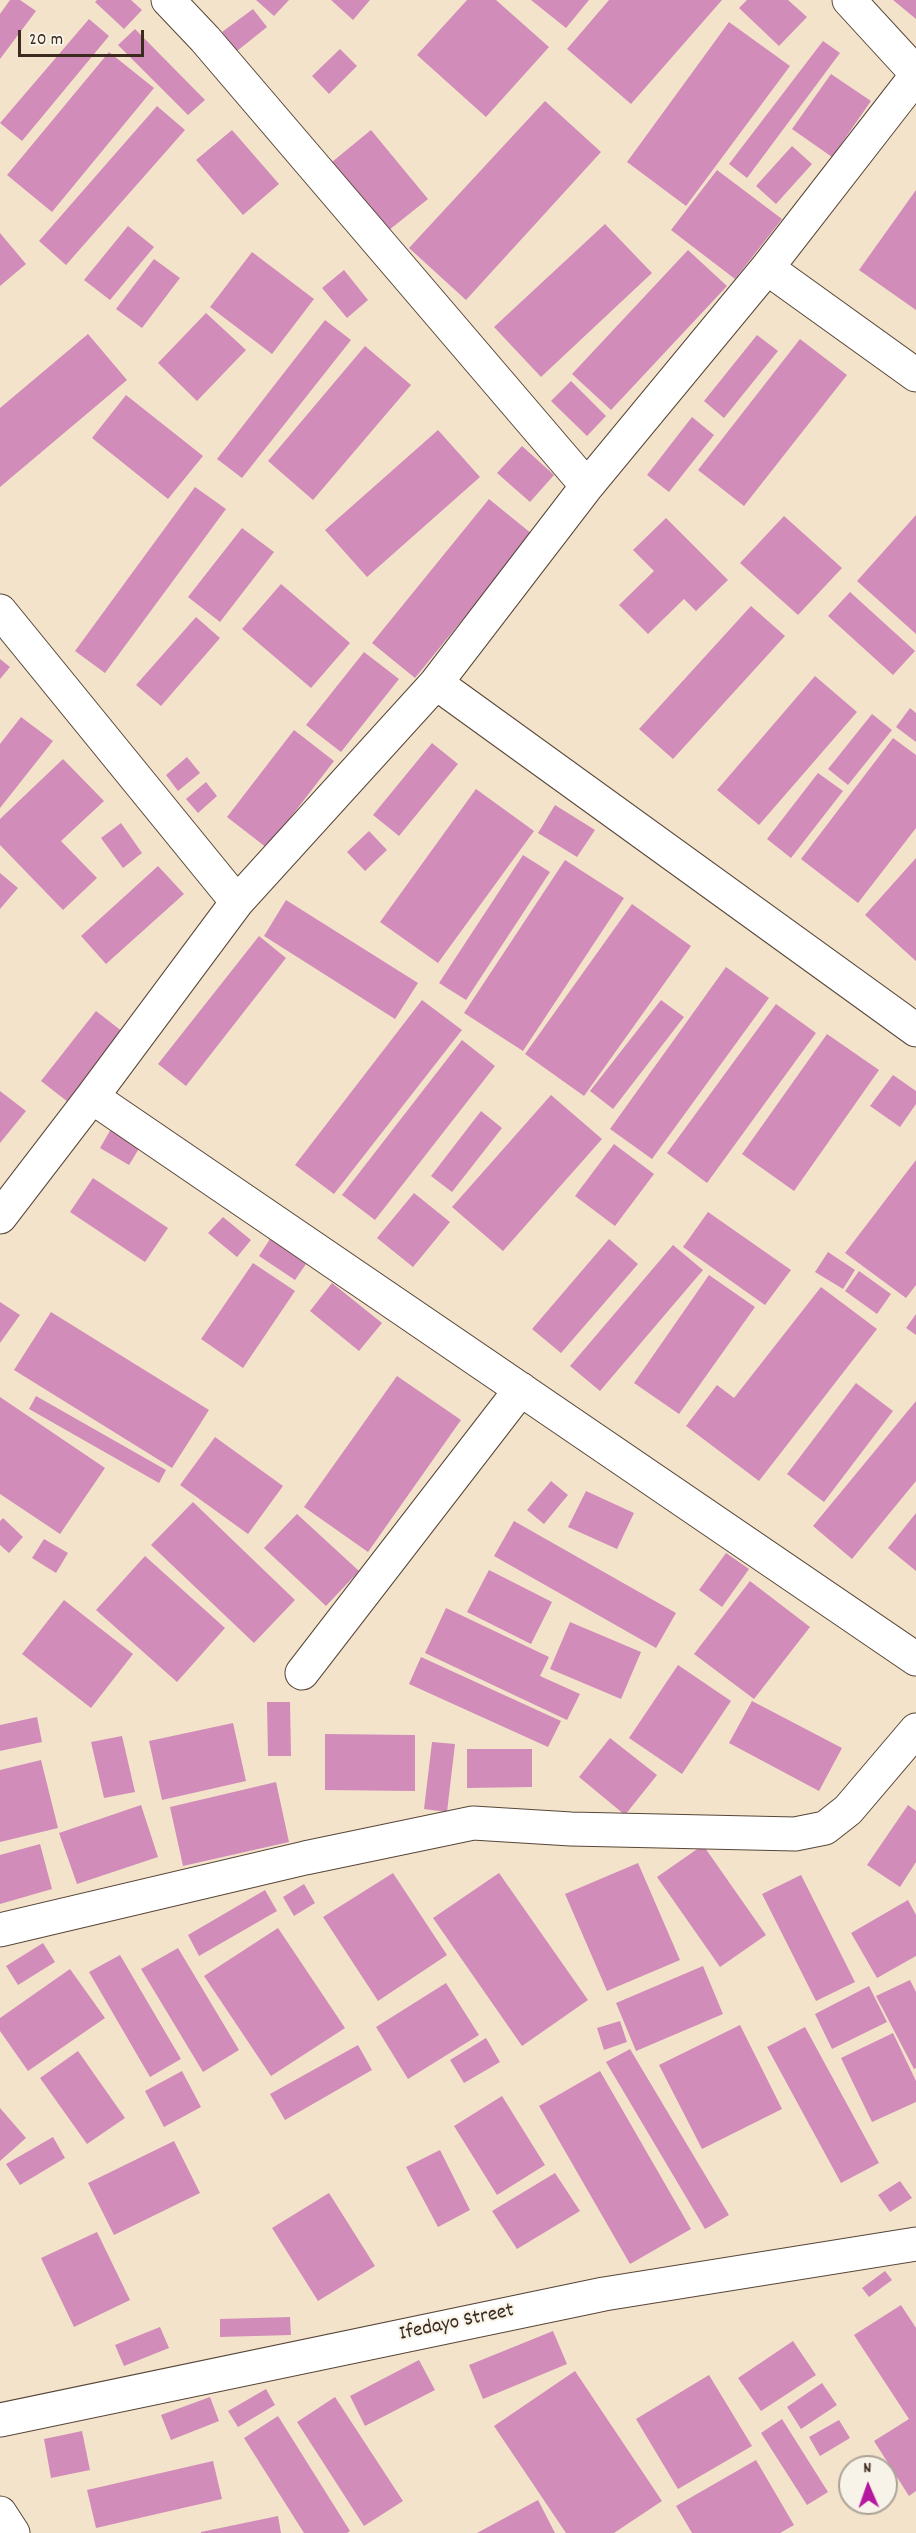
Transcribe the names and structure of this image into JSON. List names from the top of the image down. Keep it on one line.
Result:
{"streets":{"street":["Ifedayo Street"]},"scale_bar":"20 m","north":"top"}
